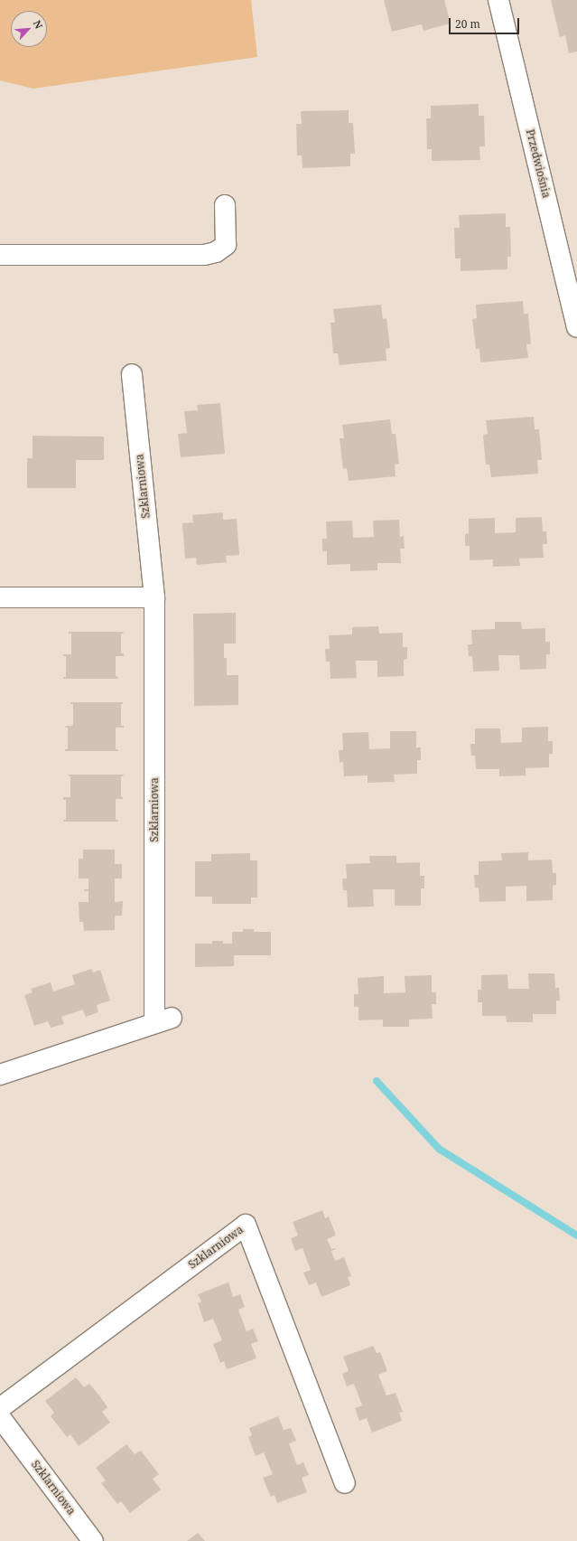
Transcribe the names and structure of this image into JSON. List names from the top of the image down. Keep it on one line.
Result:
{"streets":{"street":["Przedwiośnia","Szklarniowa"]},"scale_bar":"20 m","north":"top right"}
